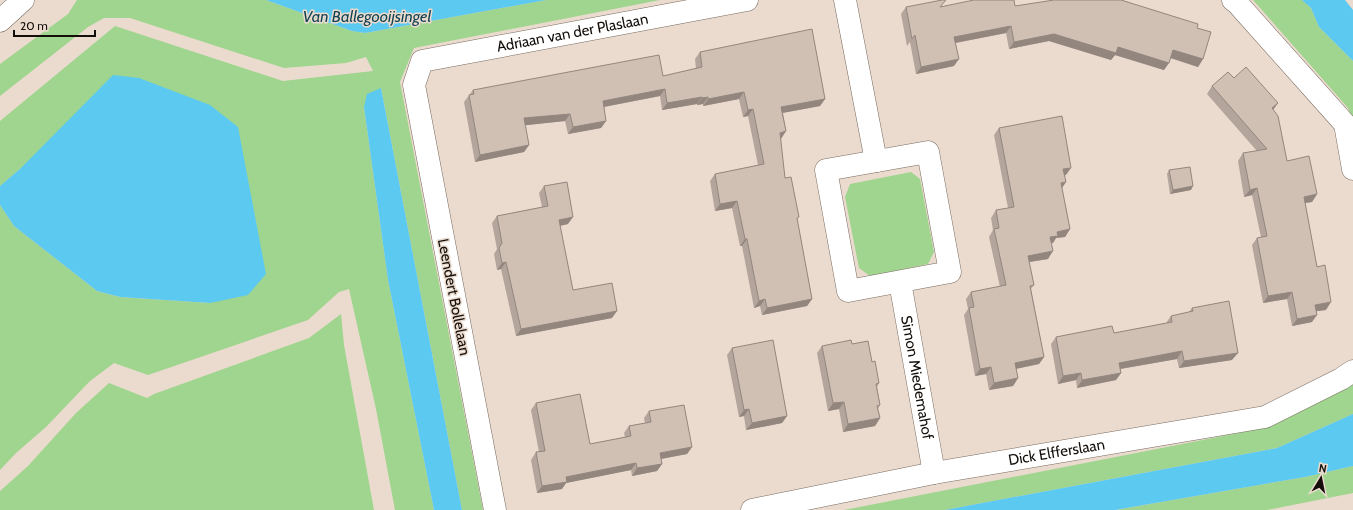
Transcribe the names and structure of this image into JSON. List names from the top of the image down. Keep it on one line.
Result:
{"streets":{"street":["Adriaan van der Plaslaan","Leendert Bollelaan","Simon Miedemahof","Dick Elfferslaan"]},"crossings":[["Adriaan van der Plaslaan","Leendert Bollelaan"],["Simon Miedemahof","Dick Elfferslaan"]],"water":["Van Ballegooijsingel"],"scale_bar":"20 m","north":"top"}
